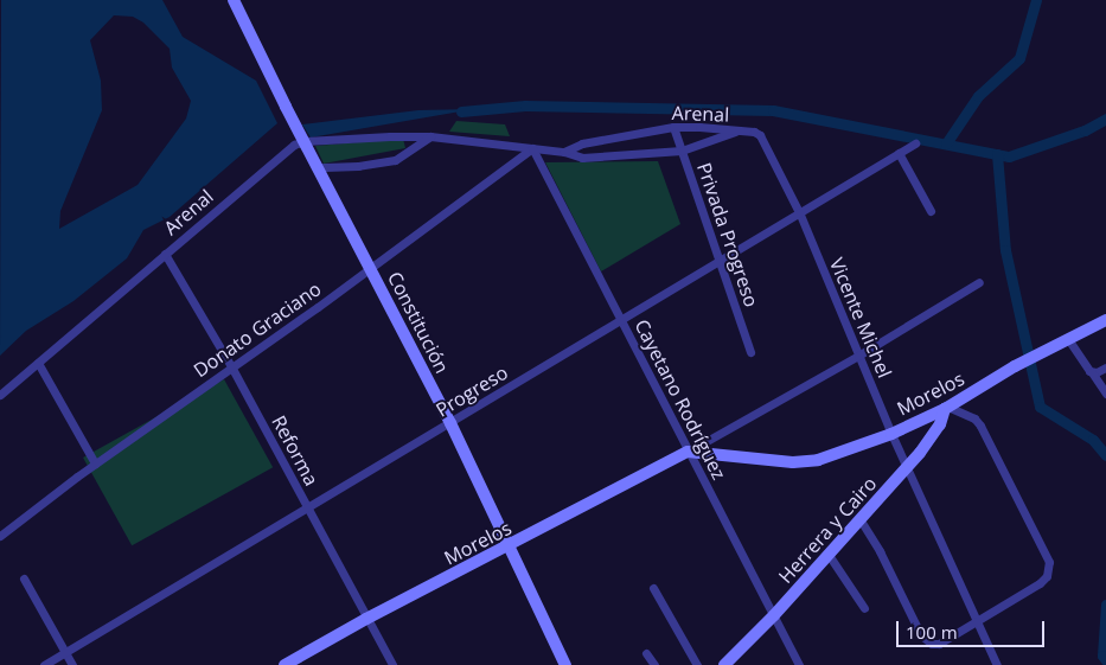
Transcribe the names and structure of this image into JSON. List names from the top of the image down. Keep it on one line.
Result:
{"streets":{"street":["Arenal","Privada Progreso","Vicente Michel","Constitución","Donato Graciano","Progreso","Morelos","Cayetano Rodríguez","Reforma","Herrera y Cairo"]},"crossings":[["Arenal","Privada Progreso"],["Arenal","Vicente Michel"],["Arenal","Constitución"],["Arenal","Donato Graciano"],["Arenal","Cayetano Rodríguez"],["Arenal","Reforma"],["Privada Progreso","Progreso"],["Vicente Michel","Progreso"],["Vicente Michel","Morelos"],["Vicente Michel","Herrera y Cairo"],["Constitución","Donato Graciano"],["Constitución","Progreso"],["Constitución","Morelos"],["Donato Graciano","Cayetano Rodríguez"],["Donato Graciano","Reforma"],["Progreso","Cayetano Rodríguez"],["Progreso","Reforma"],["Morelos","Cayetano Rodríguez"],["Morelos","Reforma"],["Morelos","Herrera y Cairo"],["Cayetano Rodríguez","Herrera y Cairo"]],"scale_bar":"100 m"}
